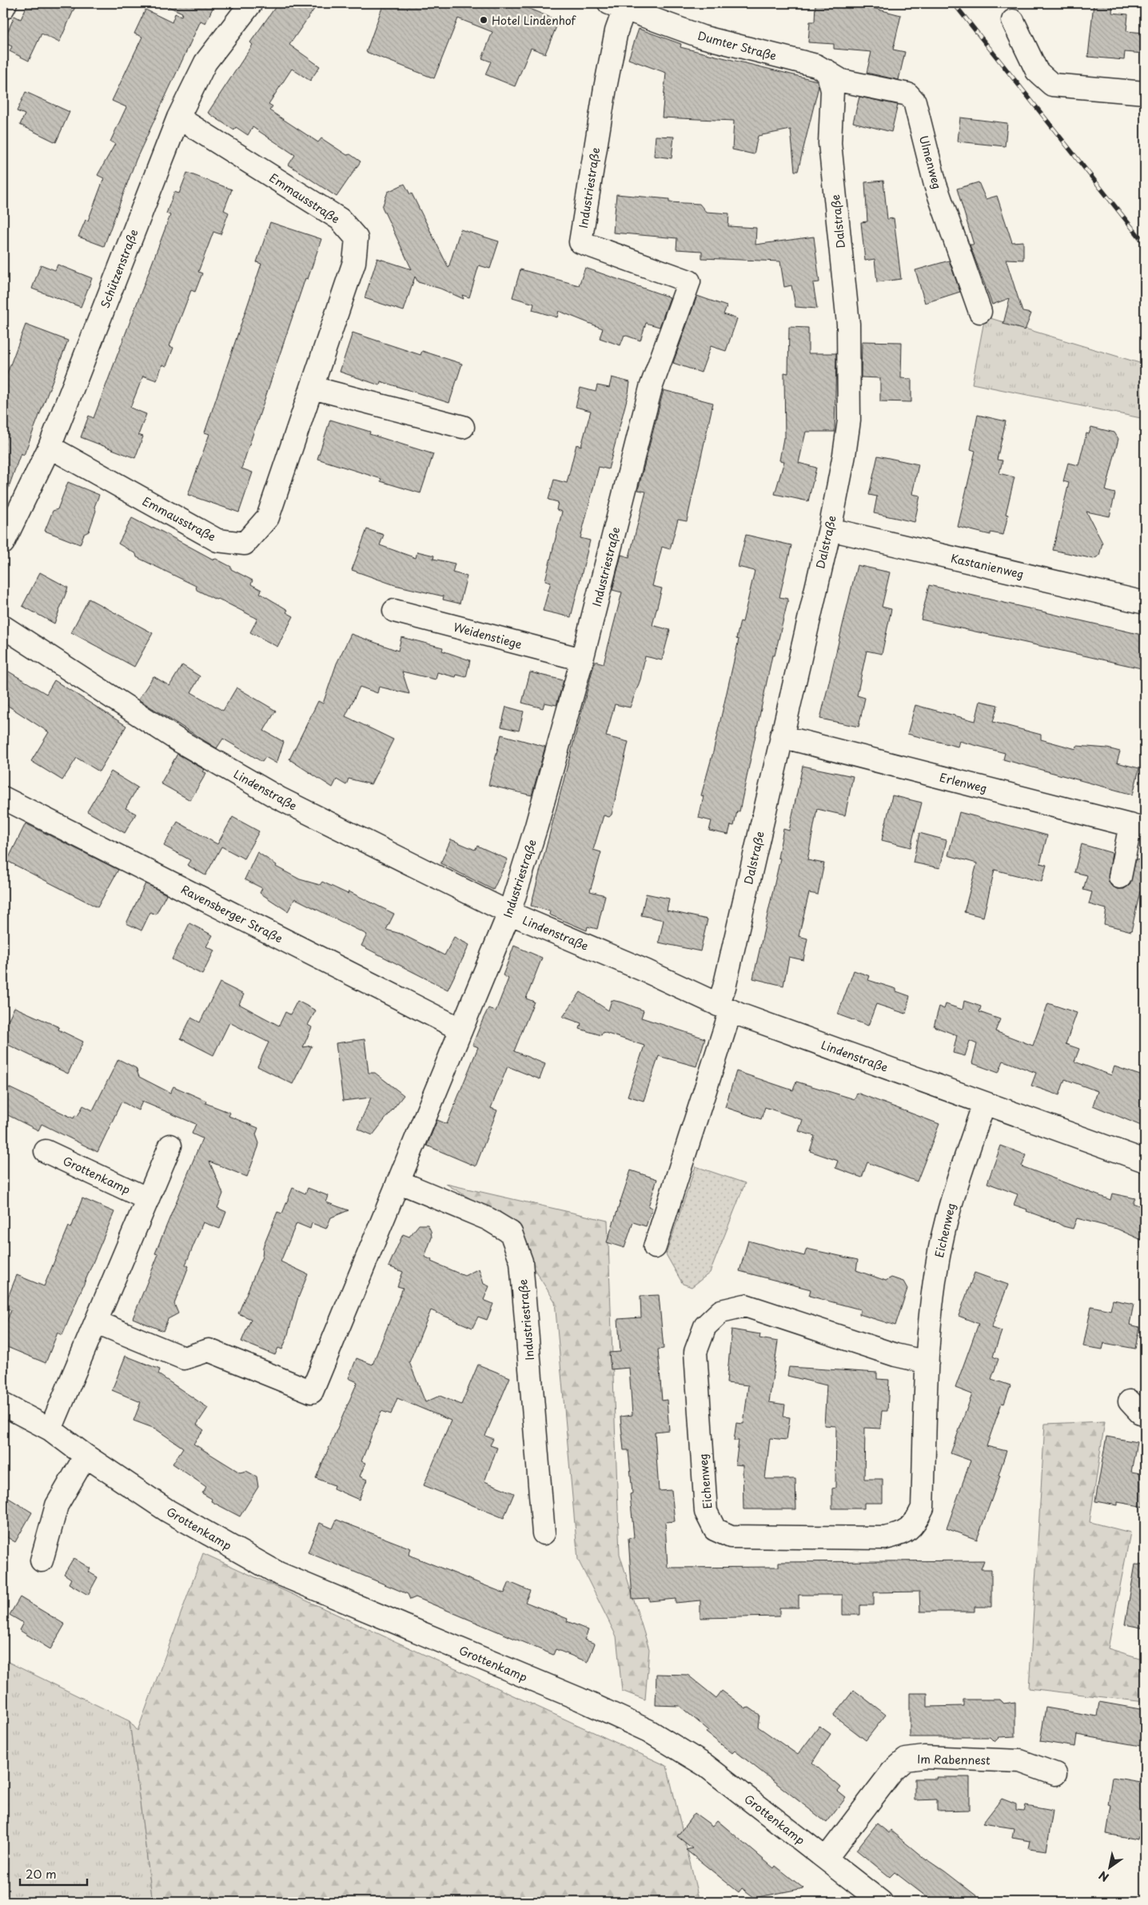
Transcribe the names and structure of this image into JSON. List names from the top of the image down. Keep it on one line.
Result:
{"streets":{"street":["Dumter Straße","Ulmenweg","Industriestraße","Emmausstraße","Dalstraße","Schützenstraße","Kastanienweg","Weidenstiege","Erlenweg","Lindenstraße","Ravensberger Straße","Grottenkamp","Eichenweg","Im Rabennest"]},"crossings":[["Dumter Straße","Ulmenweg"],["Dumter Straße","Industriestraße"],["Dumter Straße","Dalstraße"],["Ulmenweg","Dalstraße"],["Industriestraße","Weidenstiege"],["Industriestraße","Lindenstraße"],["Industriestraße","Ravensberger Straße"],["Emmausstraße","Schützenstraße"],["Dalstraße","Kastanienweg"],["Dalstraße","Erlenweg"],["Dalstraße","Lindenstraße"],["Lindenstraße","Eichenweg"],["Grottenkamp","Im Rabennest"]],"places":["Hotel Lindenhof"],"scale_bar":"20 m","north":"bottom left"}
